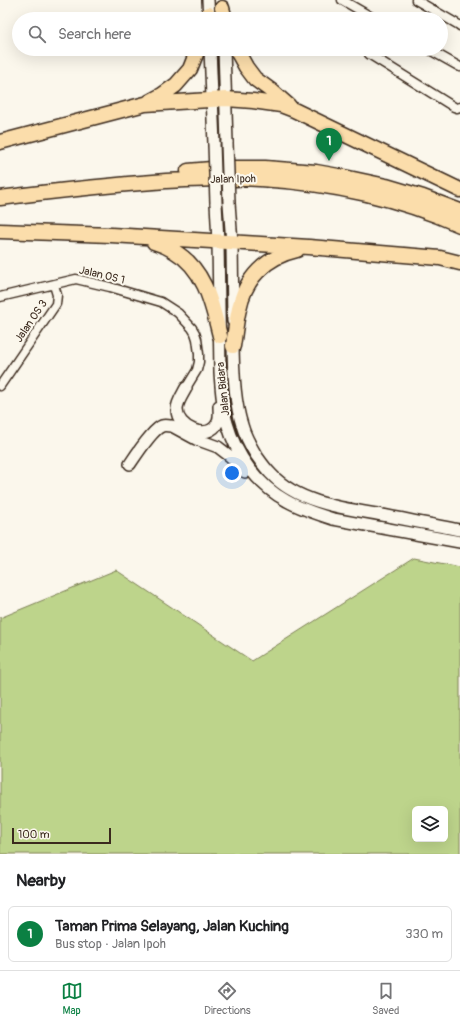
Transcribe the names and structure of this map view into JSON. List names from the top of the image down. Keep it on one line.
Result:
{"streets":{"highway":["Jalan Ipoh"],"main road":["Jalan Bidara"],"street":["Jalan OS 1","Jalan OS 3"]},"crossings":[["Jalan OS 1","Jalan OS 3"]],"scale_bar":"100 m","page":{"search":"Search here","pins":"1","scale":"100 m","heading":"Nearby","list":[{"mark":"1","name":"Taman Prima Selayang, Jalan Kuching","note":"Bus stop · Jalan Ipoh","value":"330 m"}],"nav":["Map","Directions","Saved"]}}
